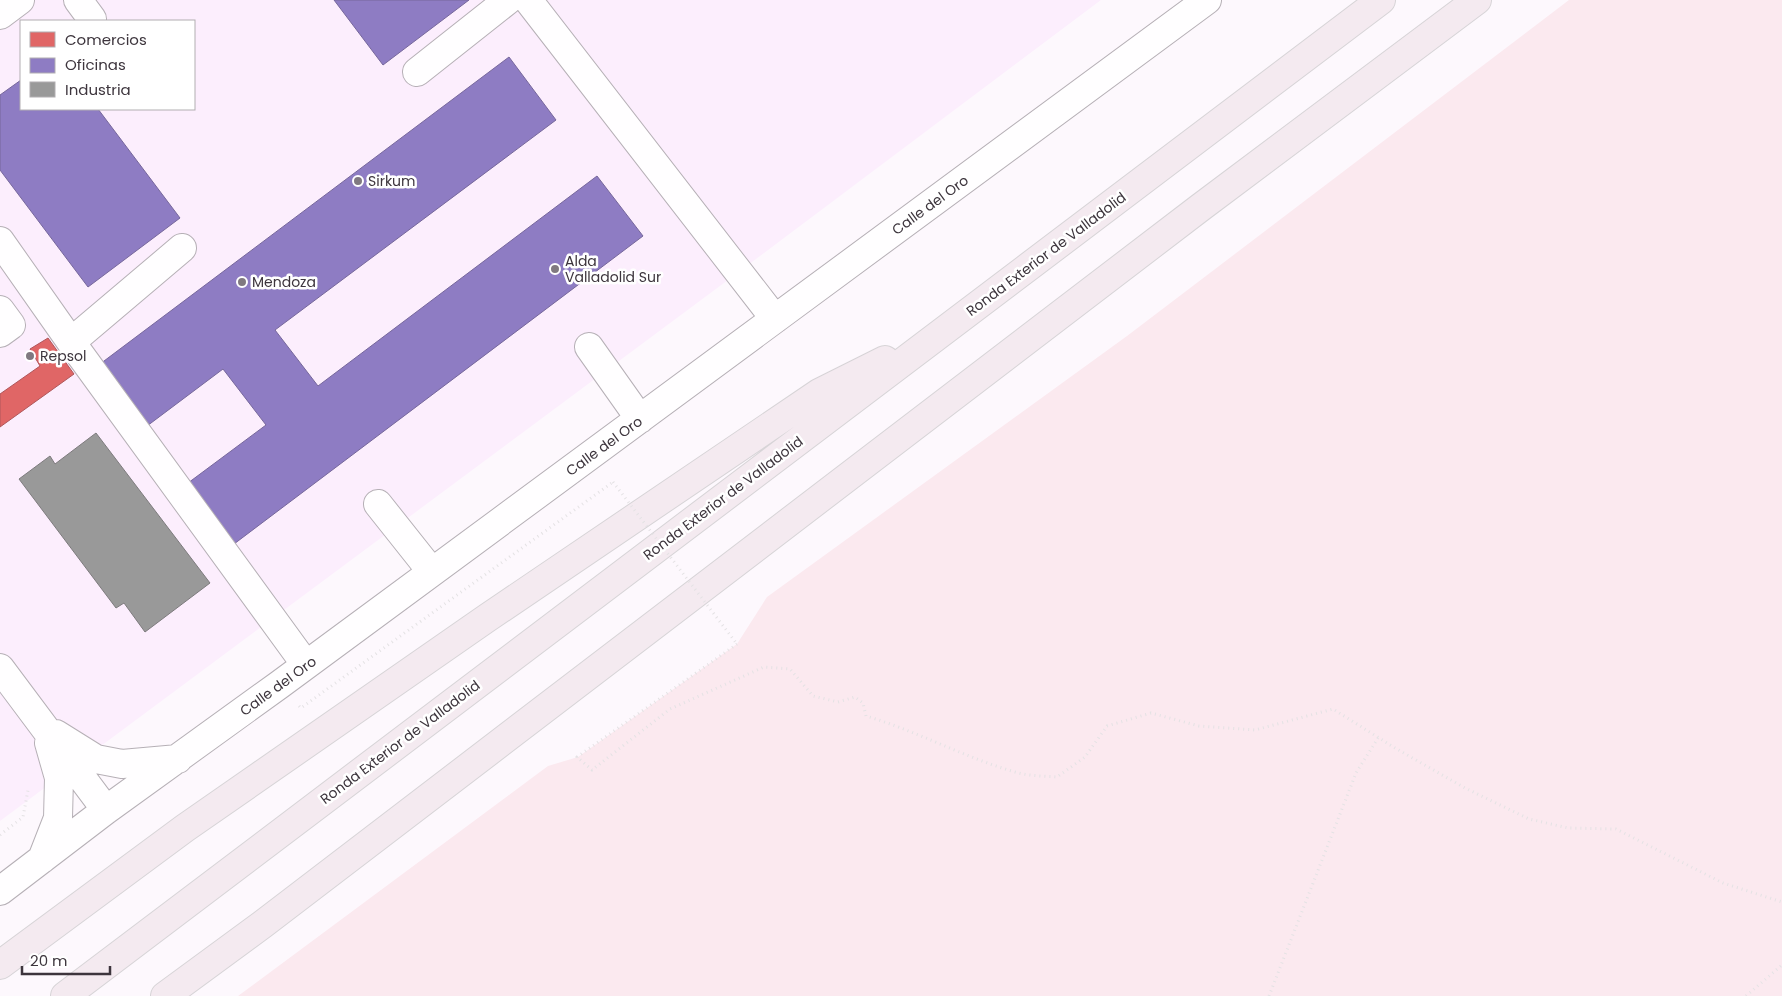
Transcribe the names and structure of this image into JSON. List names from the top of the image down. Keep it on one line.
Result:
{"streets":{"highway":["Ronda Exterior de Valladolid"],"street":["Calle del Oro"]},"places":["Sirkum","Alda Valladolid Sur","Mendoza","Repsol"],"legend":["Comercios","Oficinas","Industria"],"scale_bar":"20 m"}
